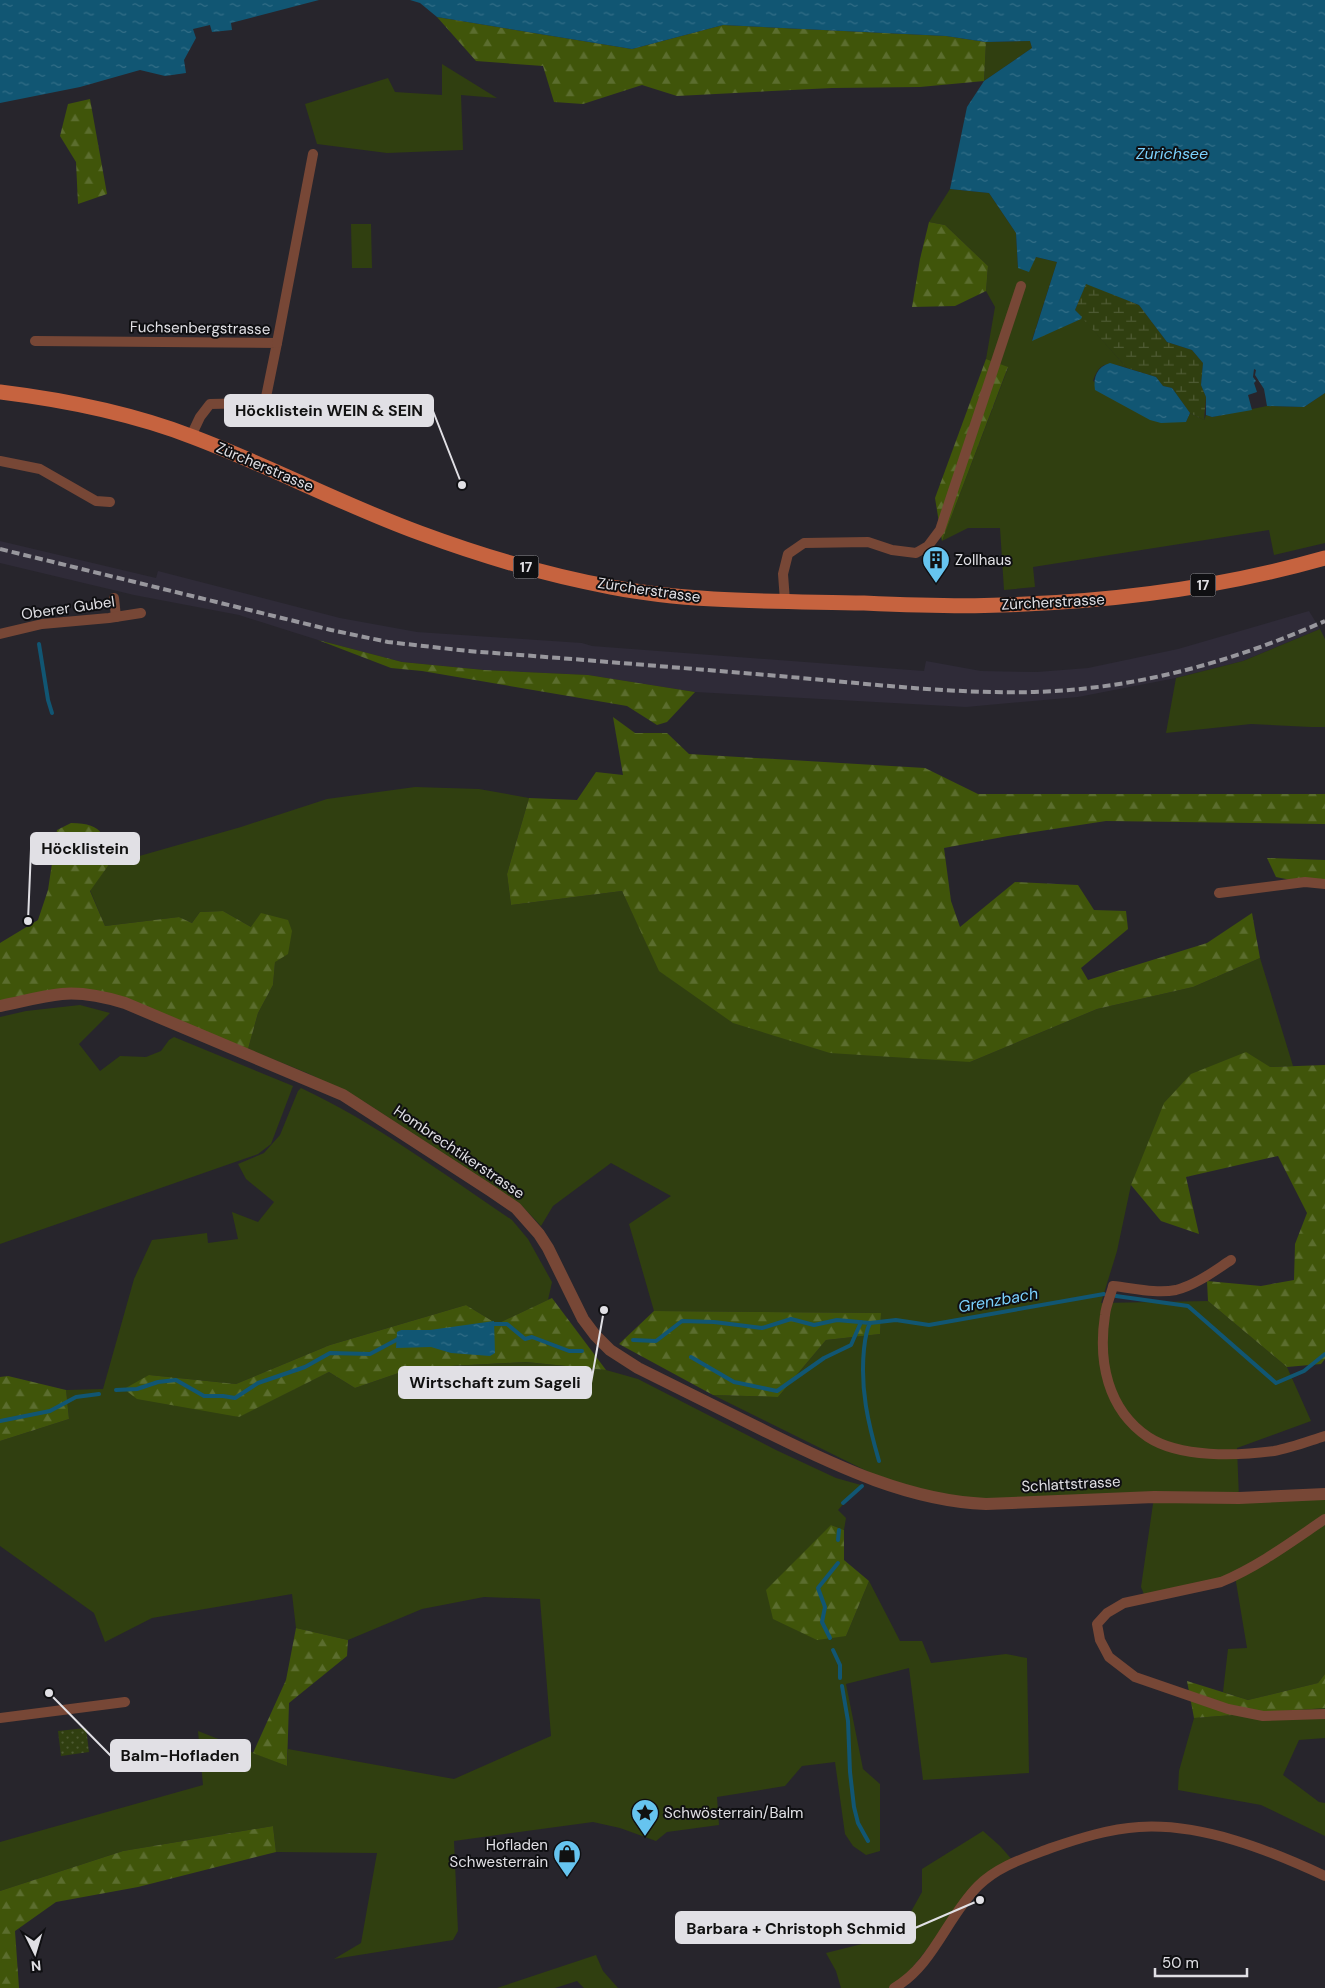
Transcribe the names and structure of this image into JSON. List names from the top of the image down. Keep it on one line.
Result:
{"streets":{"main road":["Zürcherstrasse","17"],"street":["Fuchsenbergstrasse","Oberer Gubel","Hombrechtikerstrasse","Schlattstrasse"]},"crossings":[["Fuchsenbergstrasse","Zürcherstrasse"],["Hombrechtikerstrasse","Schlattstrasse"]],"water":["Zürichsee","Grenzbach"],"places":{"other":["Höcklistein WEIN & SEIN","Höcklistein","Wirtschaft zum Sageli","Balm-Hofladen","Barbara + Christoph Schmid"],"building":["Zollhaus"],"place":["Schwösterrain/Balm"],"shop":["Hofladen Schwesterrain"]},"scale_bar":"50 m","north":"bottom"}
